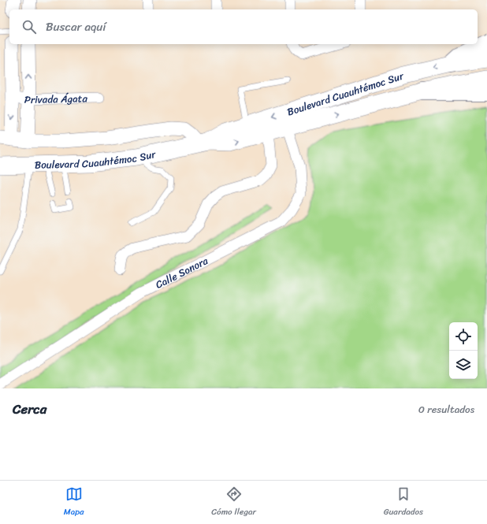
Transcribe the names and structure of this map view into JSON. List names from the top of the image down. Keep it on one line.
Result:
{"streets":{"main road":["Boulevard Cuauhtémoc Sur"],"street":["Privada Ágata","Calle Sonora"]},"crossings":[["Boulevard Cuauhtémoc Sur","Calle Sonora"]],"page":{"search":"Buscar aquí","heading":["Cerca","0 resultados"],"nav":["Mapa","Cómo llegar","Guardados"]}}
